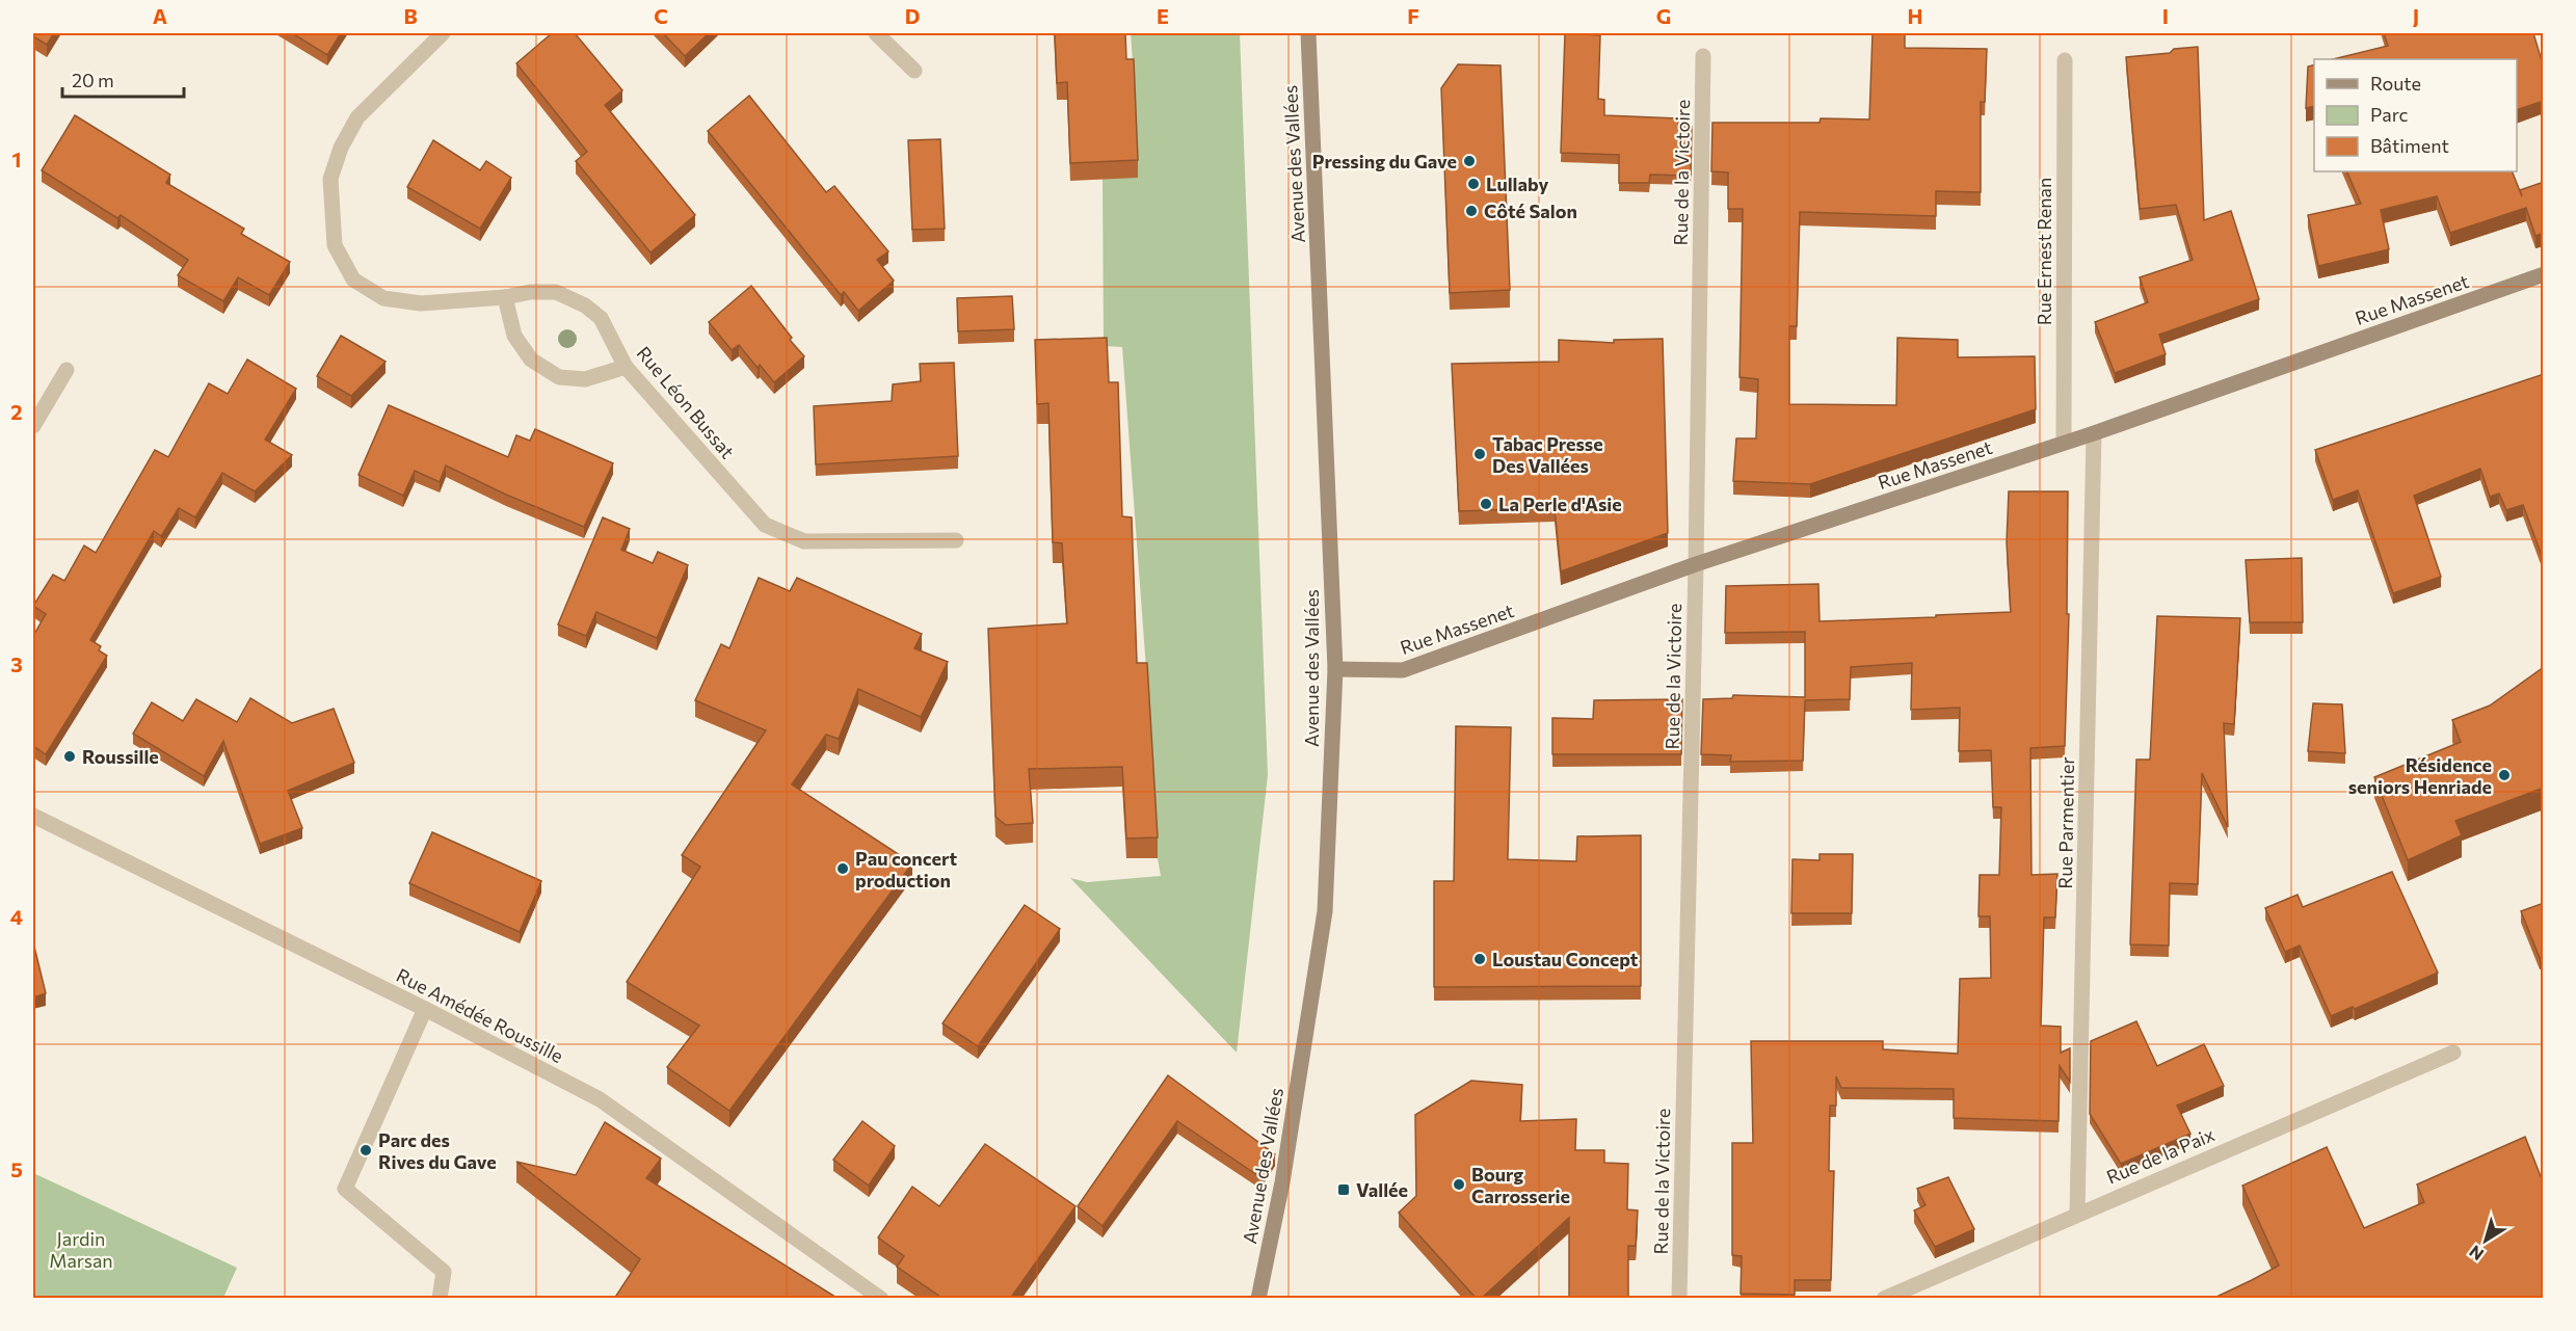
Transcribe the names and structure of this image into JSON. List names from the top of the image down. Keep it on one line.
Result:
{"streets":{"street":["Avenue des Vallées","Rue de la Victoire","Rue Ernest Renan","Rue Massenet","Rue Léon Bussat","Rue Parmentier","Rue Amédée Roussille","Rue de la Paix"]},"crossings":[["Avenue des Vallées","Rue Massenet"],["Rue de la Victoire","Rue Massenet"],["Rue Ernest Renan","Rue Massenet"],["Rue Massenet","Rue Parmentier"],["Rue Parmentier","Rue de la Paix"]],"parks":["Jardin Marsan"],"places":{"other":["Pressing du Gave","Lullaby","Côté Salon","Tabac Presse Des Vallées","La Perle d'Asie","Roussille","Résidence seniors Henriade","Pau concert production","Loustau Concept","Parc des Rives du Gave","Bourg Carrosserie"],"transit":["Vallée"]},"legend":["Route","Parc","Bâtiment"],"scale_bar":"20 m","north":"bottom left","grid":{"columns":["A","B","C","D","E","F","G","H","I","J"],"rows":["1","2","3","4","5"]}}
